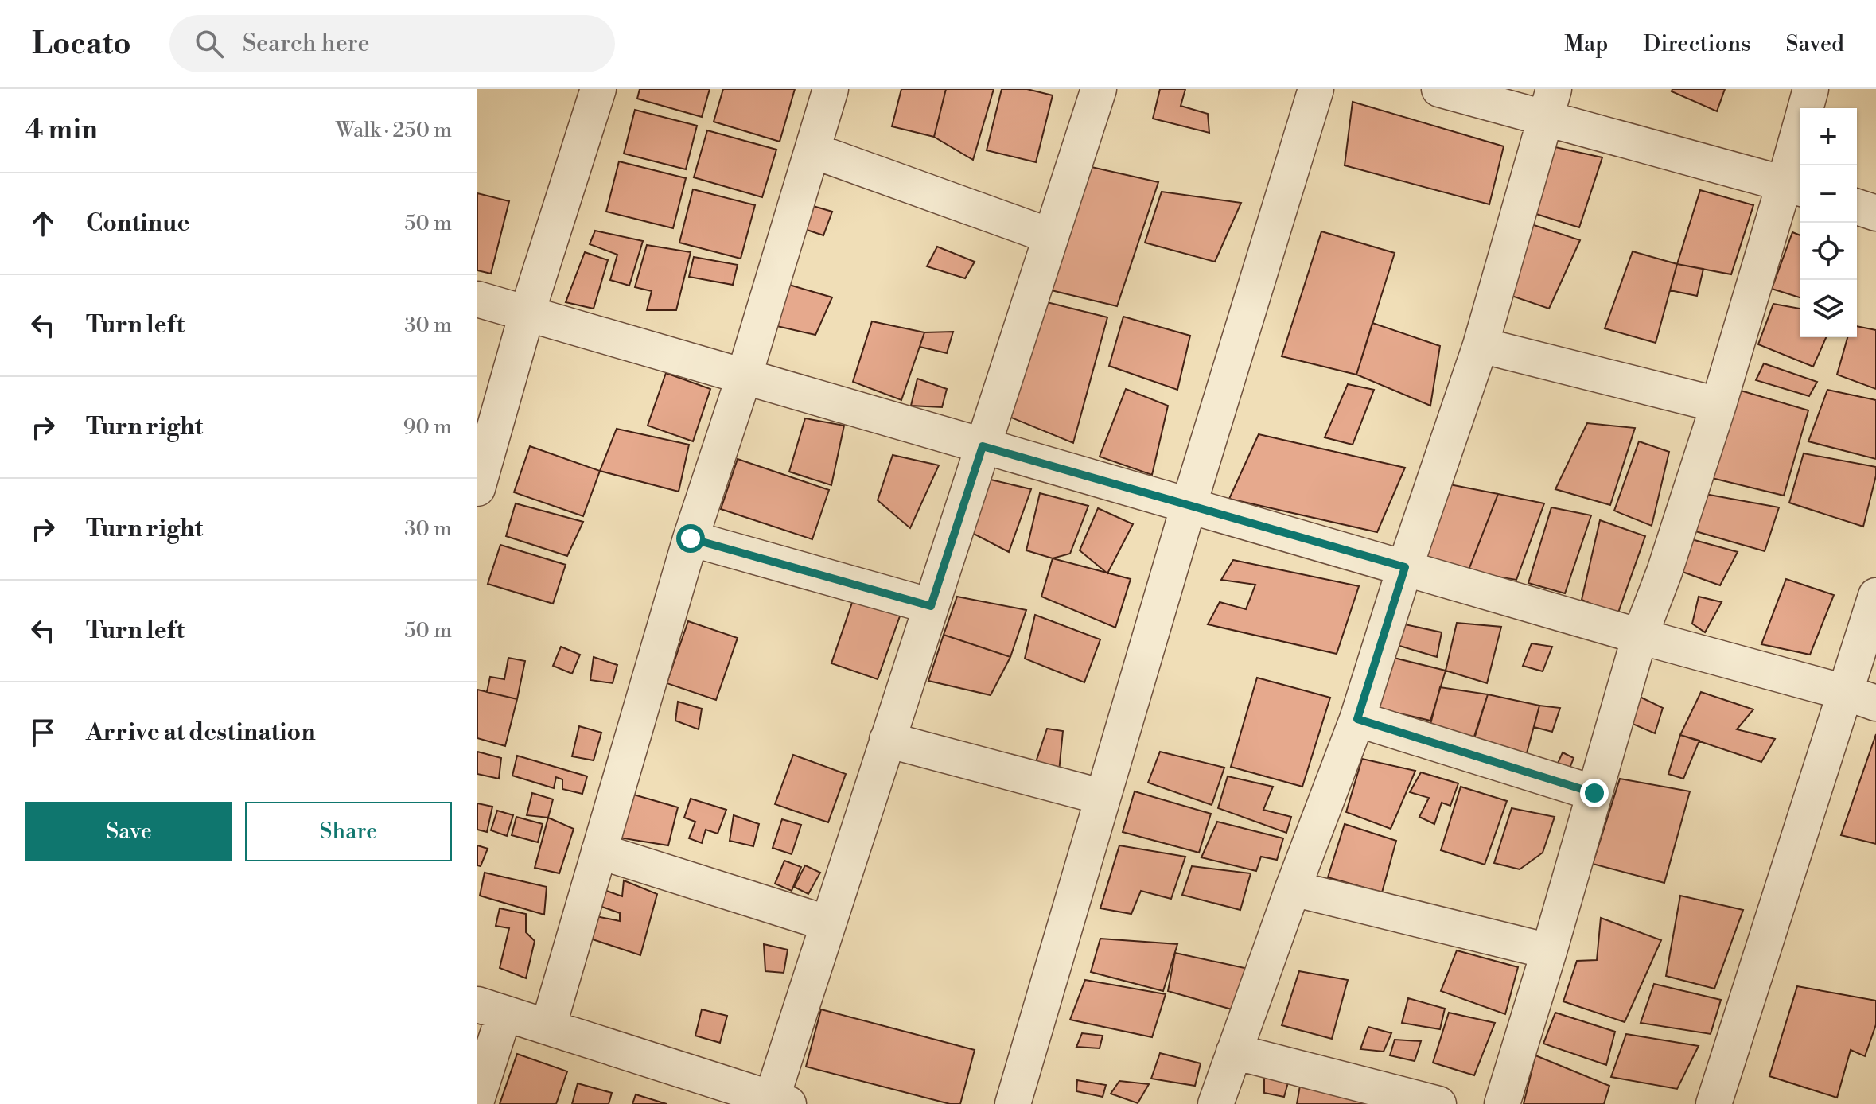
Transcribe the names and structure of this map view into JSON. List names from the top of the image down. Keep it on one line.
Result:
{"page":{"header":"Locato","search":"Search here","nav":["Map","Directions","Saved"],"heading":["4 min","Walk · 250 m"],"map_buttons":["+","−"],"list":[["Continue","50 m"],["Turn left","30 m"],["Turn right","90 m"],["Turn right","30 m"],["Turn left","50 m"],"Arrive at destination"],"buttons":["Save","Share"]}}
